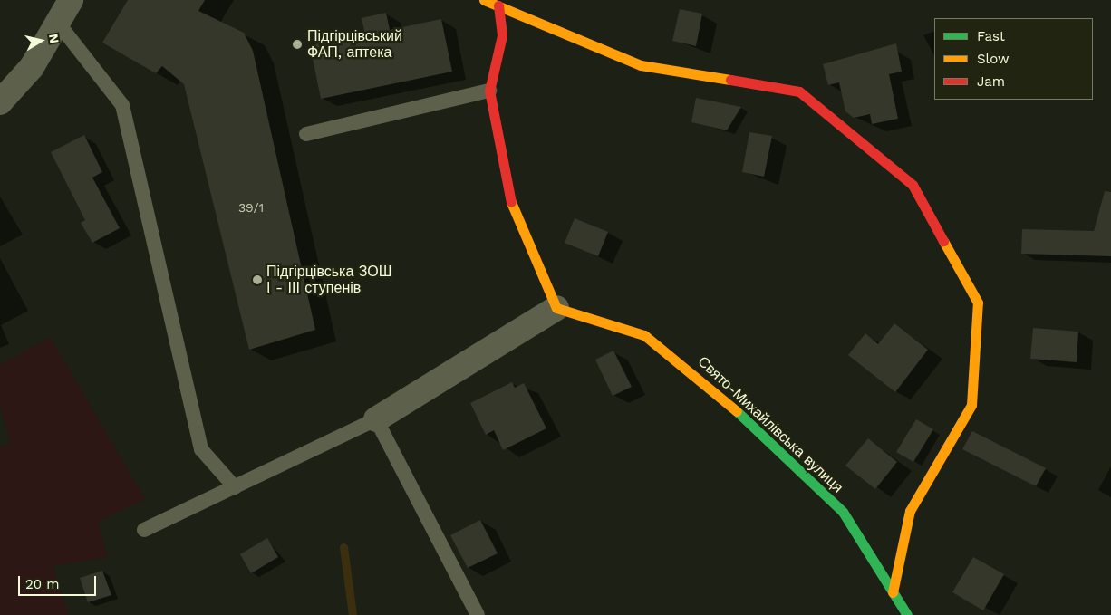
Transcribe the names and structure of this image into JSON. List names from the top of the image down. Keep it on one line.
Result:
{"streets":{"street":["Свято-Михайлівська вулиця"]},"places":["Підгірцівський ФАП, аптека","Підгірцівська ЗОШ І - ІІІ ступенів"],"house_numbers":["39/1"],"legend":["Fast","Slow","Jam"],"scale_bar":"20 m","north":"right"}
